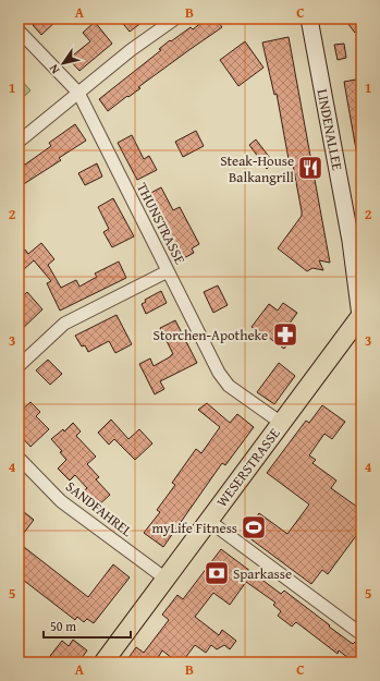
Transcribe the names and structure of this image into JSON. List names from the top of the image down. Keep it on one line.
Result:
{"streets":{"main road":["WESERSTRASSE"],"street":["LINDENALLEE","THUNSTRASSE","SANDFAHREL"]},"crossings":[["LINDENALLEE","WESERSTRASSE"],["THUNSTRASSE","WESERSTRASSE"],["WESERSTRASSE","SANDFAHREL"]],"places":{"restaurant":["Steak-House Balkangrill"],"pharmacy":["Storchen-Apotheke"],"sports":["myLife Fitness"],"bank":["Sparkasse"]},"scale_bar":"50 m","north":"bottom left","grid":{"columns":["A","B","C"],"rows":["1","2","3","4","5"]}}
